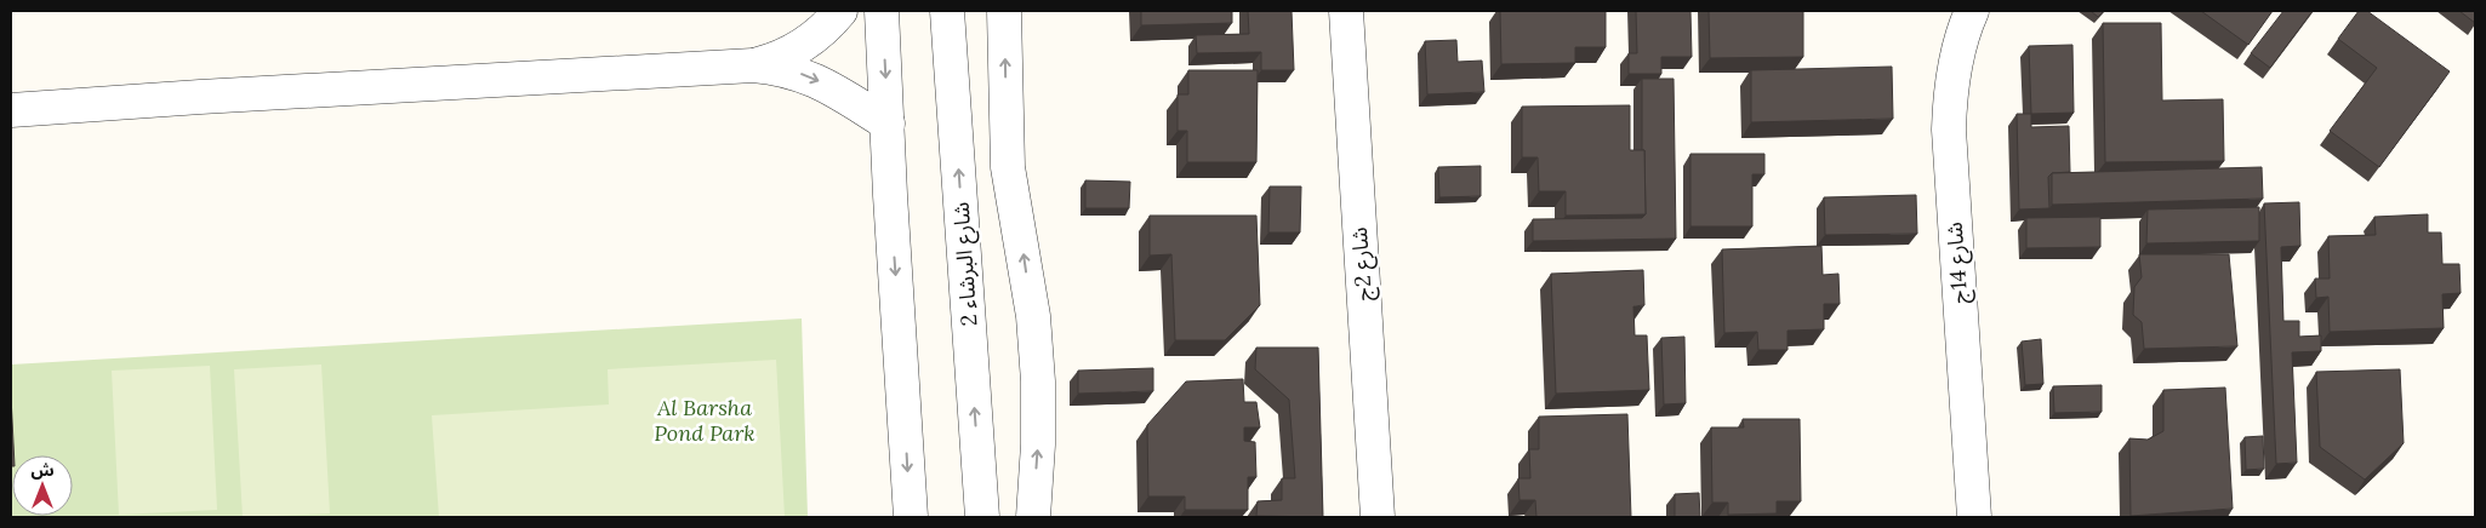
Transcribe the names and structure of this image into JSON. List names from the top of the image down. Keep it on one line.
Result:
{"streets":{"street":["شارع 14ج","شارع البرشاء 2","شارع 2ج"]},"parks":["Al Barsha Pond Park"],"north":"top"}
